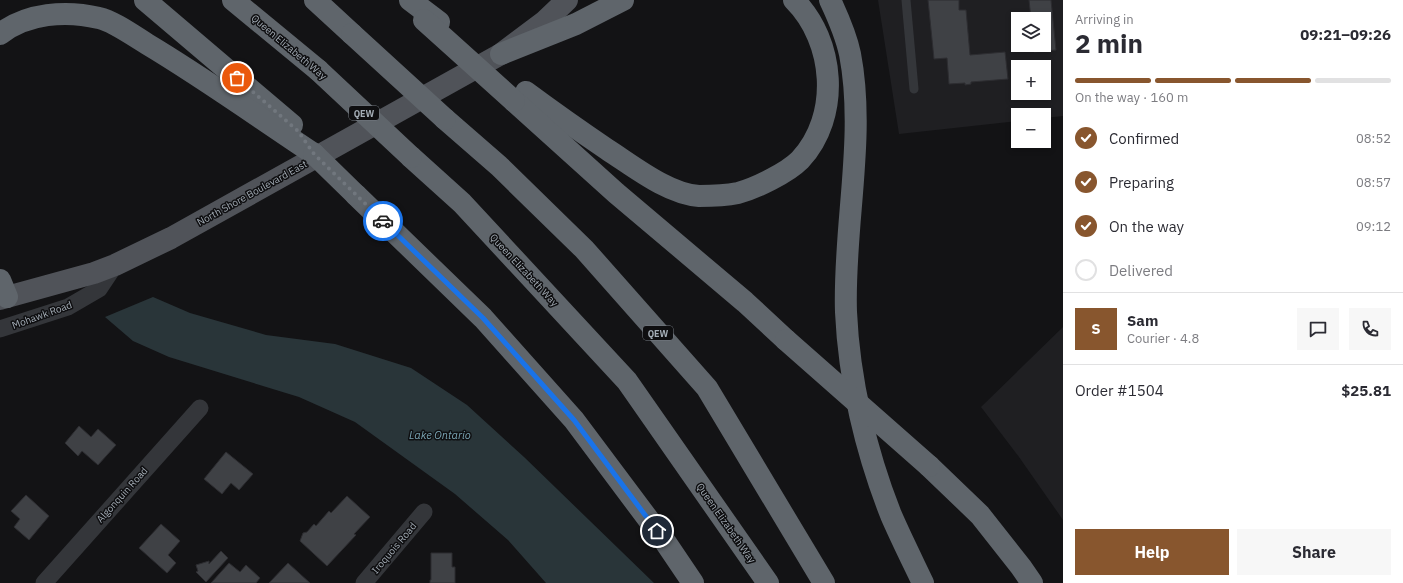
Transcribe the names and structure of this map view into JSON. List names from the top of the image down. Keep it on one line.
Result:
{"streets":{"highway":["Queen Elizabeth Way","QEW"],"main road":["North Shore Boulevard East"],"street":["Mohawk Road","Algonquin Road","Iroquois Road"]},"crossings":[["North Shore Boulevard East","Mohawk Road"]],"water":["Lake Ontario"],"page":{"heading":["2 min","Arriving in","09:21–09:26"],"panel":["Sam","Courier · 4.8","Order #1504","$25.81"],"map_buttons":["+","−"],"bar":"On the way · 160 m","list":[["Confirmed","08:52"],["Preparing","08:57"],["On the way","09:12"],"Delivered"],"round":"S","buttons":["Help","Share"]}}
